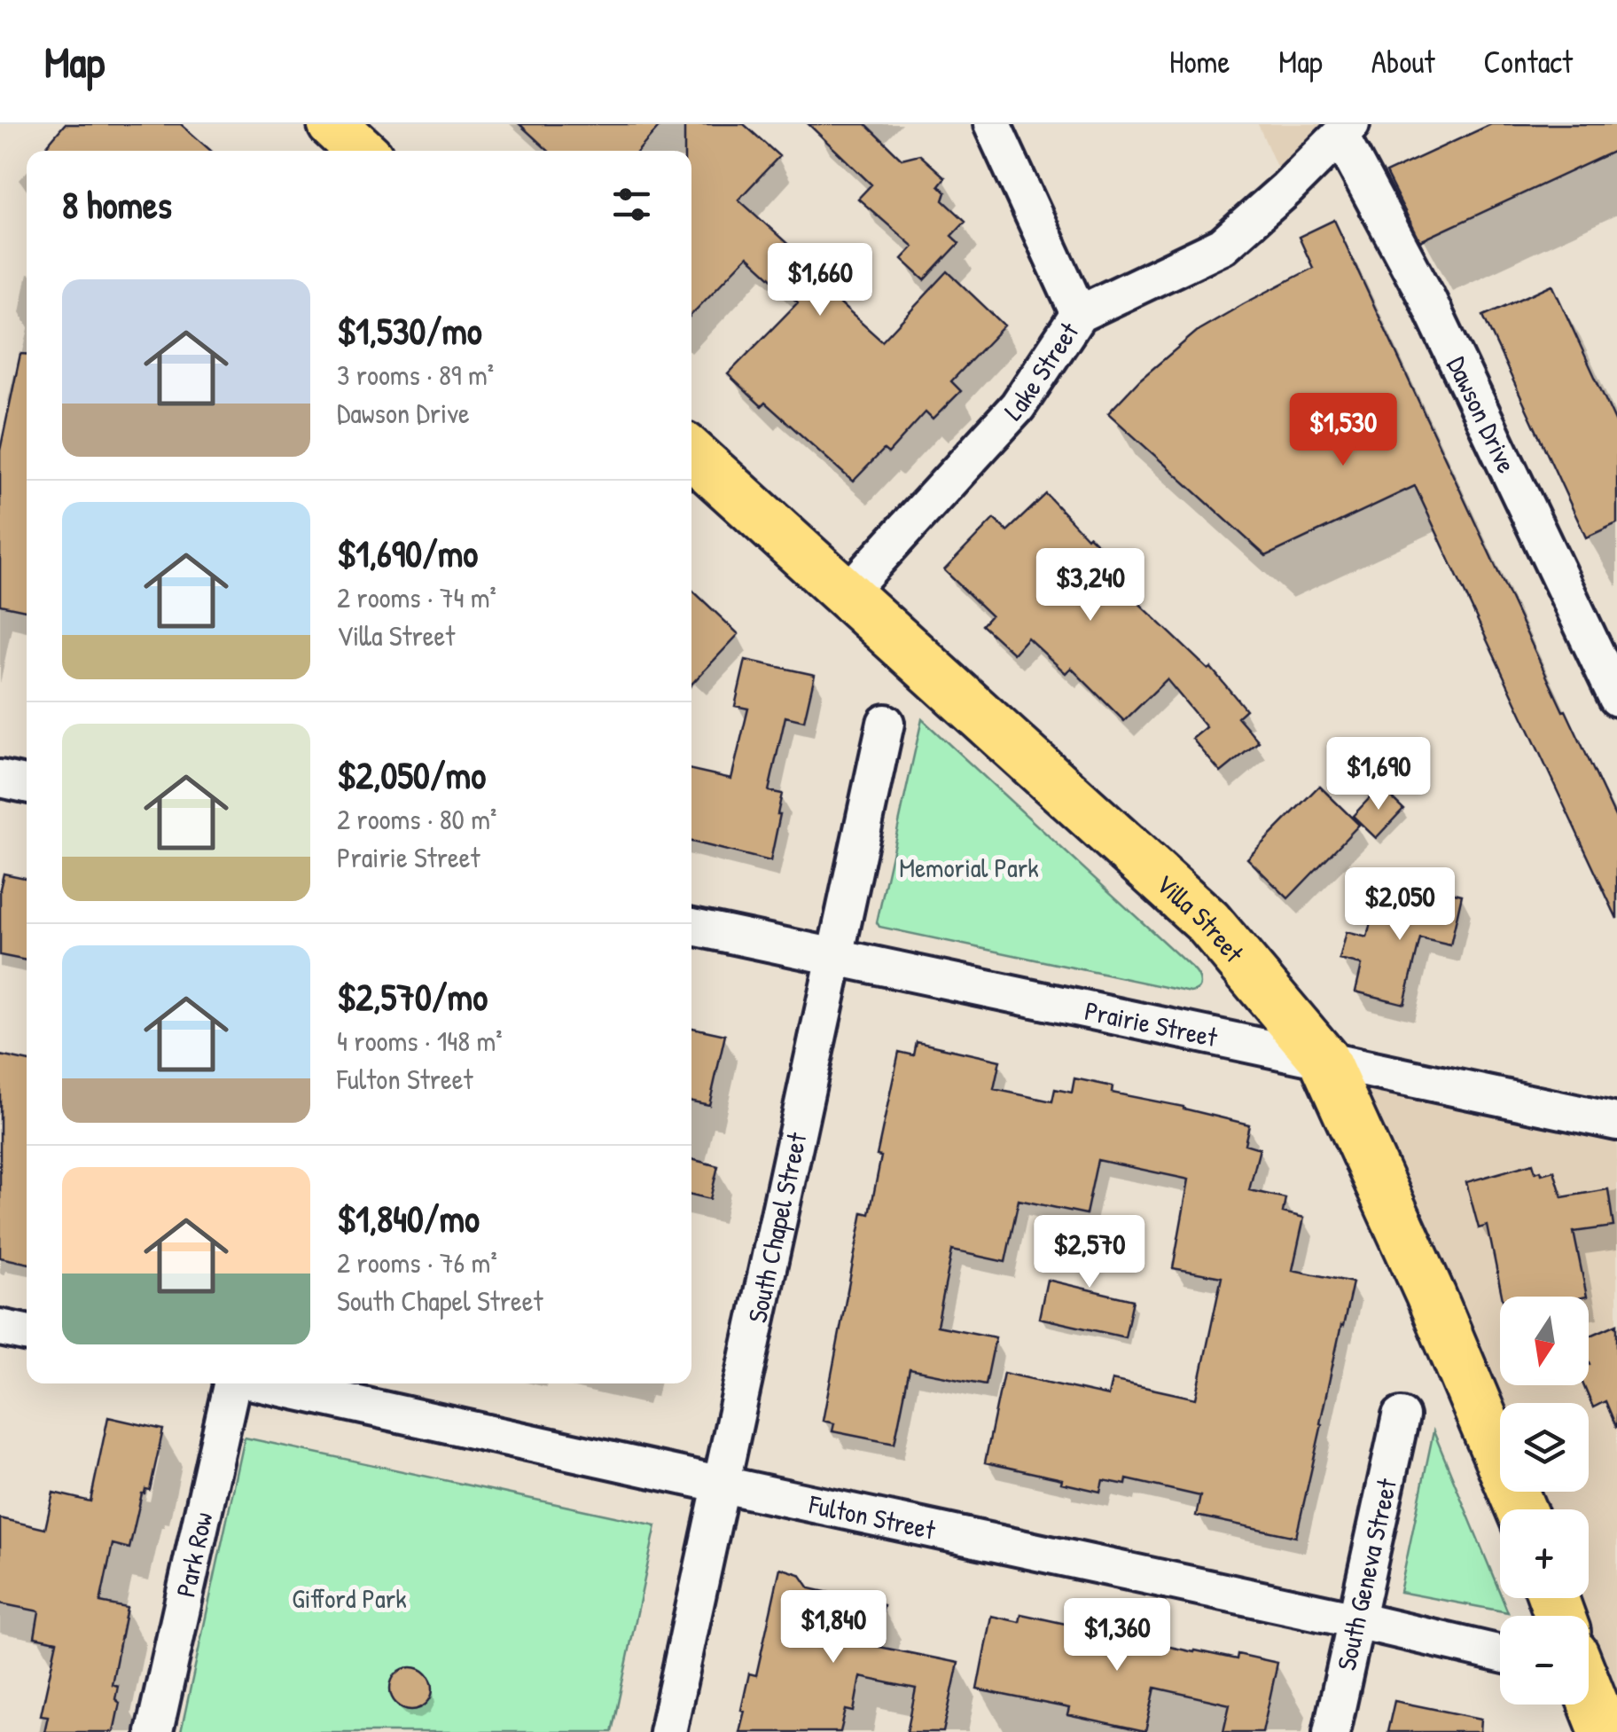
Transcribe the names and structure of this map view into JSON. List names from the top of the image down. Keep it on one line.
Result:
{"streets":{"main road":["Villa Street"],"street":["Lake Street","Dawson Drive","Prairie Street","South Chapel Street","Fulton Street","Park Row","South Geneva Street"]},"crossings":[["Lake Street","Dawson Drive"],["Lake Street","Villa Street"],["Villa Street","Prairie Street"],["Prairie Street","South Chapel Street"],["South Chapel Street","Fulton Street"],["Fulton Street","South Geneva Street"]],"parks":["Memorial Park","Gifford Park"],"north":"bottom","page":{"header":"Map","nav":["Home","Map","About","Contact"],"heading":"8 homes","price":["$1,660","$1,530","$3,240","$1,690","$2,050","$2,570","$1,840","$1,360"],"list":[{"name":"$1,530/mo","note":"3 rooms · 89 m² · Dawson Drive"},{"name":"$1,690/mo","note":"2 rooms · 74 m² · Villa Street"},{"name":"$2,050/mo","note":"2 rooms · 80 m² · Prairie Street"},{"name":"$2,570/mo","note":"4 rooms · 148 m² · Fulton Street"},{"name":"$1,840/mo","note":"2 rooms · 76 m² · South Chapel Street"}],"map_buttons":["+","−"]}}
